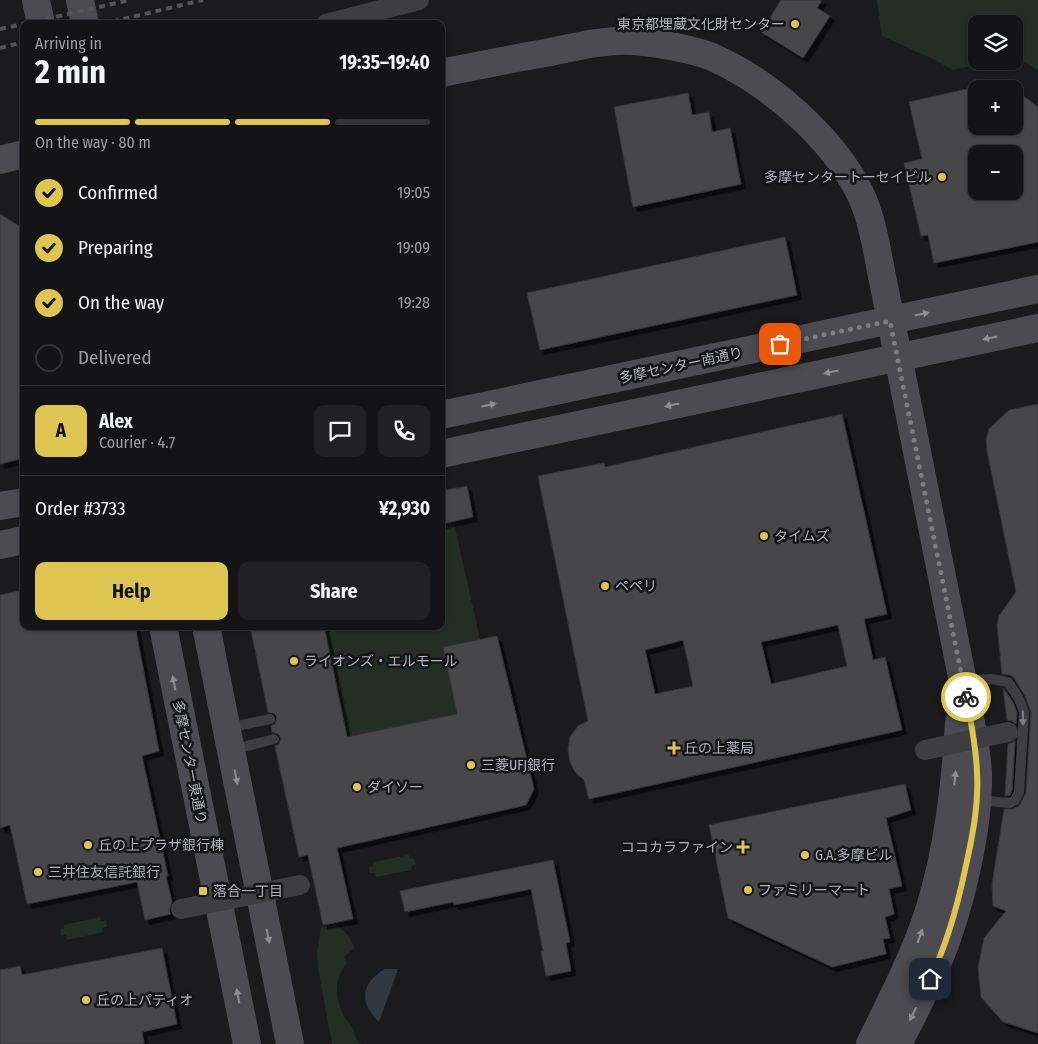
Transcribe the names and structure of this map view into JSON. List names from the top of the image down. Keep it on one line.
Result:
{"streets":{"street":["多摩センター南通り","多摩センター東通り"]},"places":{"other":["東京都埋蔵文化財センター","多摩センタートーセイビル","タイムズ","ペペリ","ライオンズ・エルモール","三菱UFJ銀行","ダイソー","丘の上プラザ銀行棟","G.A.多摩ビル","三井住友信託銀行","ファミリーマート","丘の上パティオ"],"health":["丘の上薬局","ココカラファイン"],"transit":["落合一丁目"]},"page":{"map_buttons":["+","−"],"heading":["2 min","Arriving in","19:35–19:40"],"panel":["Alex","Courier · 4.7","Order #3733","¥2,930"],"bar":"On the way · 80 m","list":[["Confirmed","19:05"],["Preparing","19:09"],["On the way","19:28"],"Delivered"],"round":"A","buttons":["Help","Share"]}}
